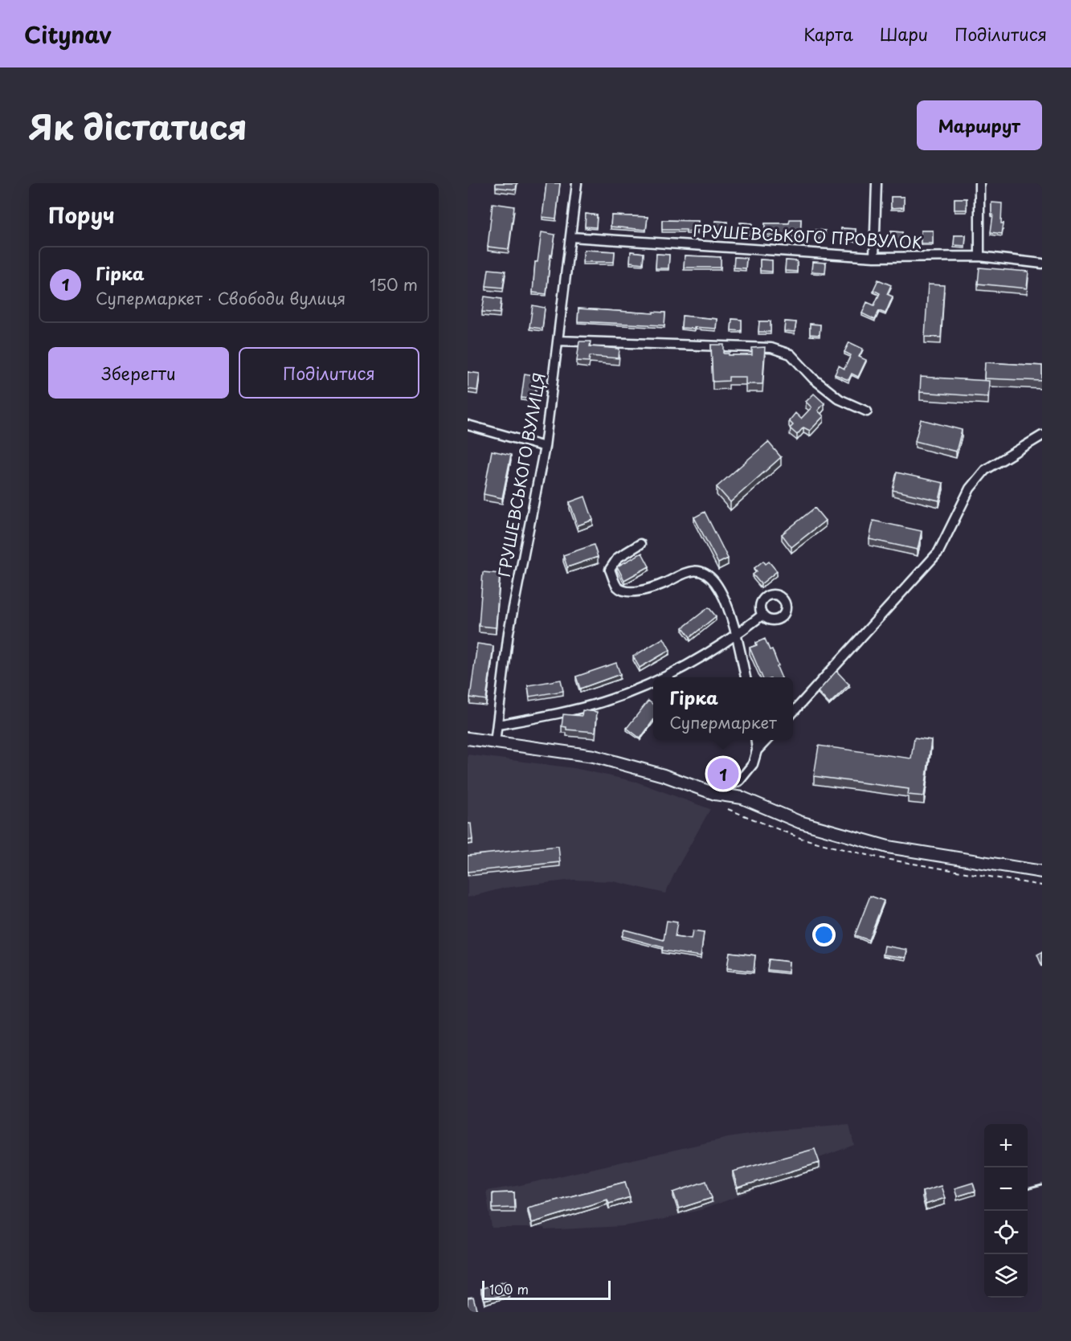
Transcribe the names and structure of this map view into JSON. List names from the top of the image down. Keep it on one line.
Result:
{"streets":{"street":["ГРУШЕВСЬКОГО ПРОВУЛОК","ГРУШЕВСЬКОГО ВУЛИЦЯ"]},"crossings":[["ГРУШЕВСЬКОГО ПРОВУЛОК","ГРУШЕВСЬКОГО ВУЛИЦЯ"]],"scale_bar":"100 m","page":{"header":"Citynav","nav":["Карта","Шари","Поділитися"],"title":"Як дістатися","buttons":["Маршрут",["Зберегти","Поділитися"]],"heading":"Поруч","list":[{"mark":"1","name":"Гірка","note":"Супермаркет · Свободи вулиця","value":"150 m"}],"popup":["Гірка","Супермаркет"],"pins":"1","map_buttons":["+","−"],"scale":"100 m"}}
